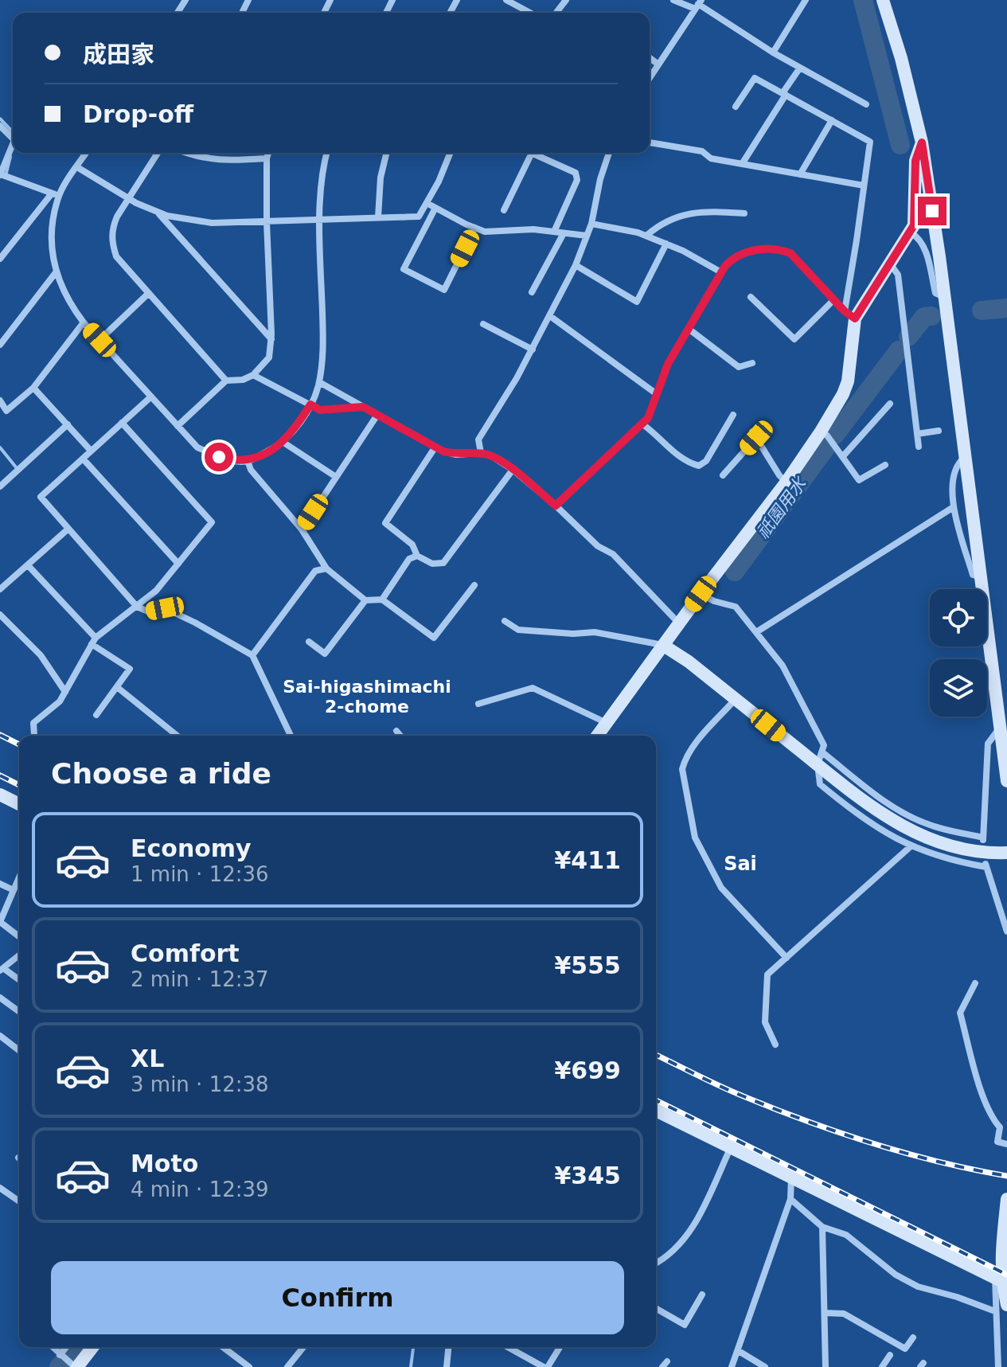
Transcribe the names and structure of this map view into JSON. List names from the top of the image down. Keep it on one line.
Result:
{"districts":["Sai-higashimachi 2-chome","Sai"],"water":["祇園用水"],"page":{"banner":["成田家","Drop-off"],"heading":"Choose a ride","list":[{"name":"Economy","note":"1 min · 12:36","value":"¥411"},{"name":"Comfort","note":"2 min · 12:37","value":"¥555"},{"name":"XL","note":"3 min · 12:38","value":"¥699"},{"name":"Moto","note":"4 min · 12:39","value":"¥345"}],"buttons":"Confirm"}}
